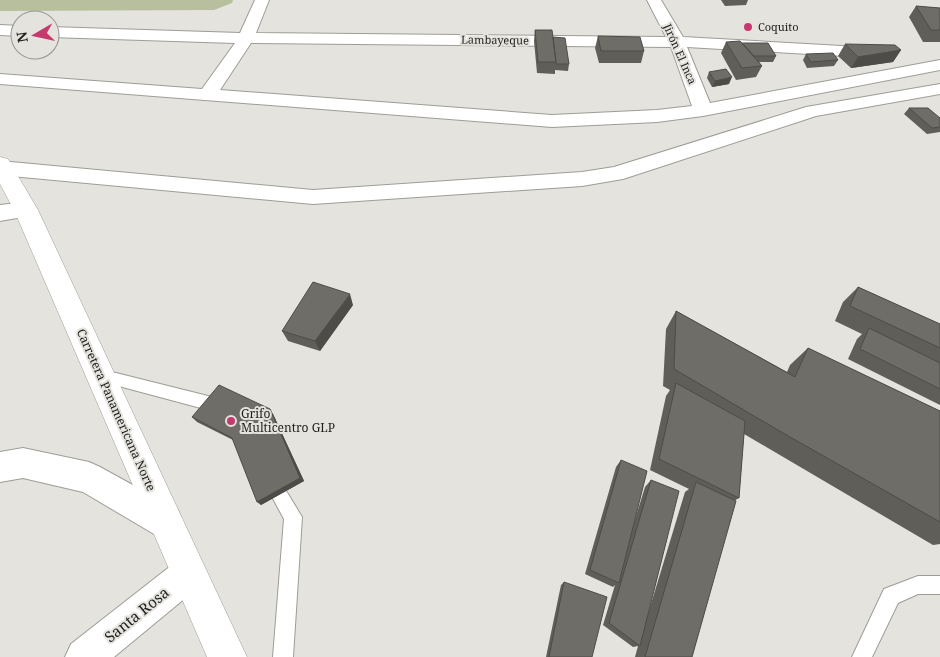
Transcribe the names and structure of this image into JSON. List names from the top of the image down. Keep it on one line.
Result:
{"streets":{"highway":["Carretera Panamericana Norte"],"street":["Lambayeque","Jirón El Inca","Santa Rosa"]},"crossings":[["Lambayeque","Jirón El Inca"],["Carretera Panamericana Norte","Santa Rosa"]],"places":["Coquito","Grifo Multicentro GLP"],"north":"left"}
